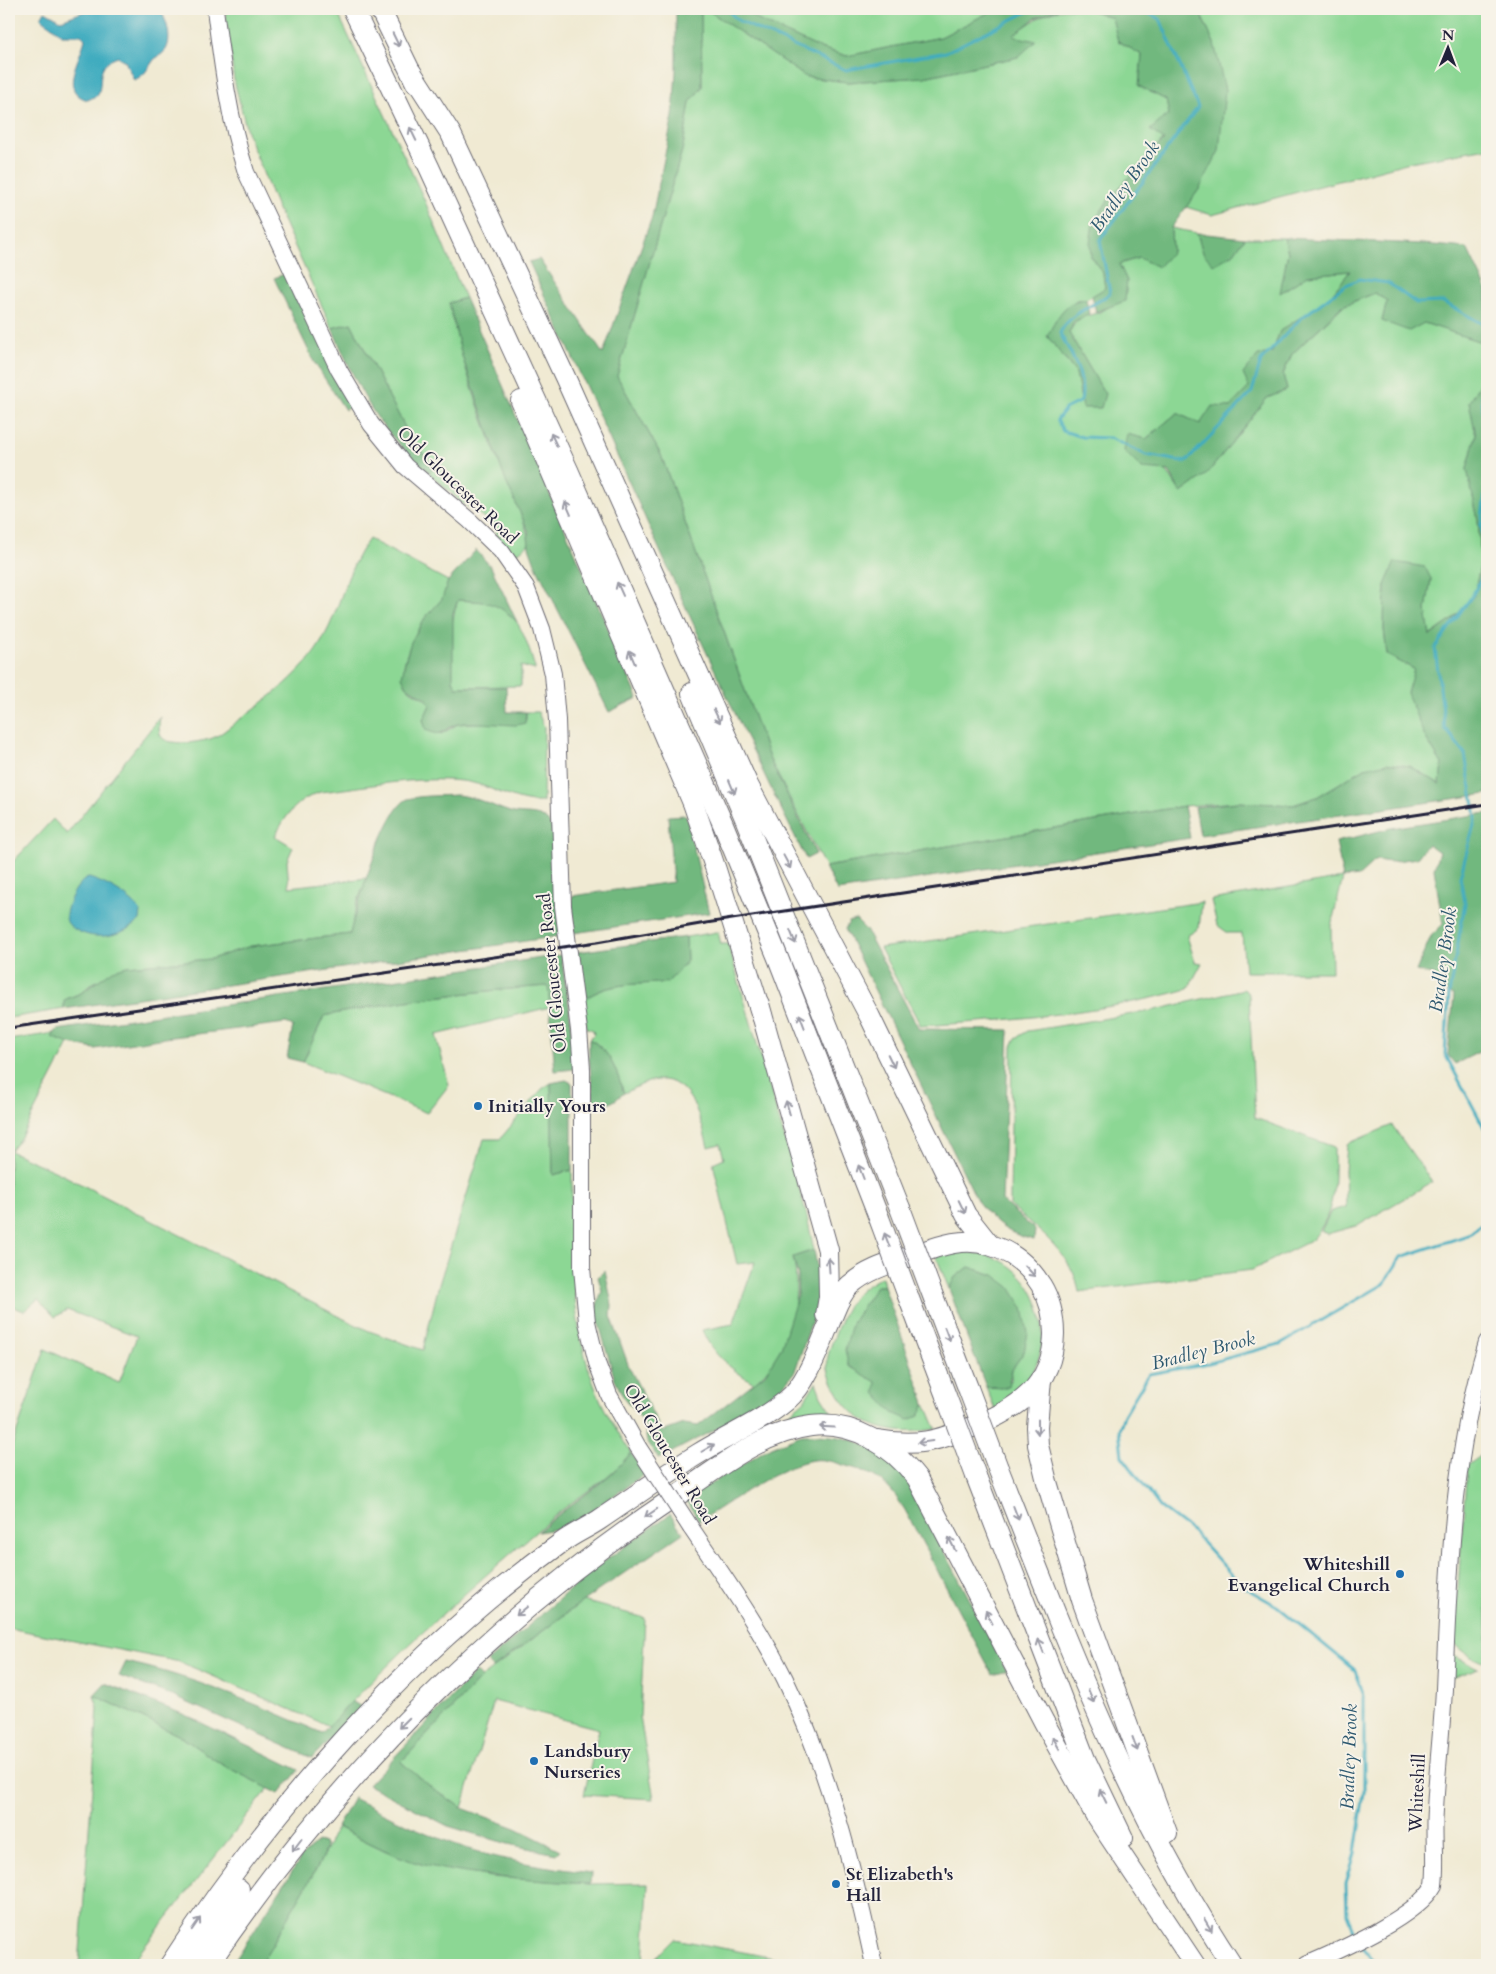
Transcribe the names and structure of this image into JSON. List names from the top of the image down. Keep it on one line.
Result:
{"streets":{"main road":["Old Gloucester Road","Whiteshill"]},"water":["Bradley Brook"],"places":["Initially Yours","Whiteshill Evangelical Church","Landsbury Nurseries","St Elizabeth's Hall"],"north":"top"}
